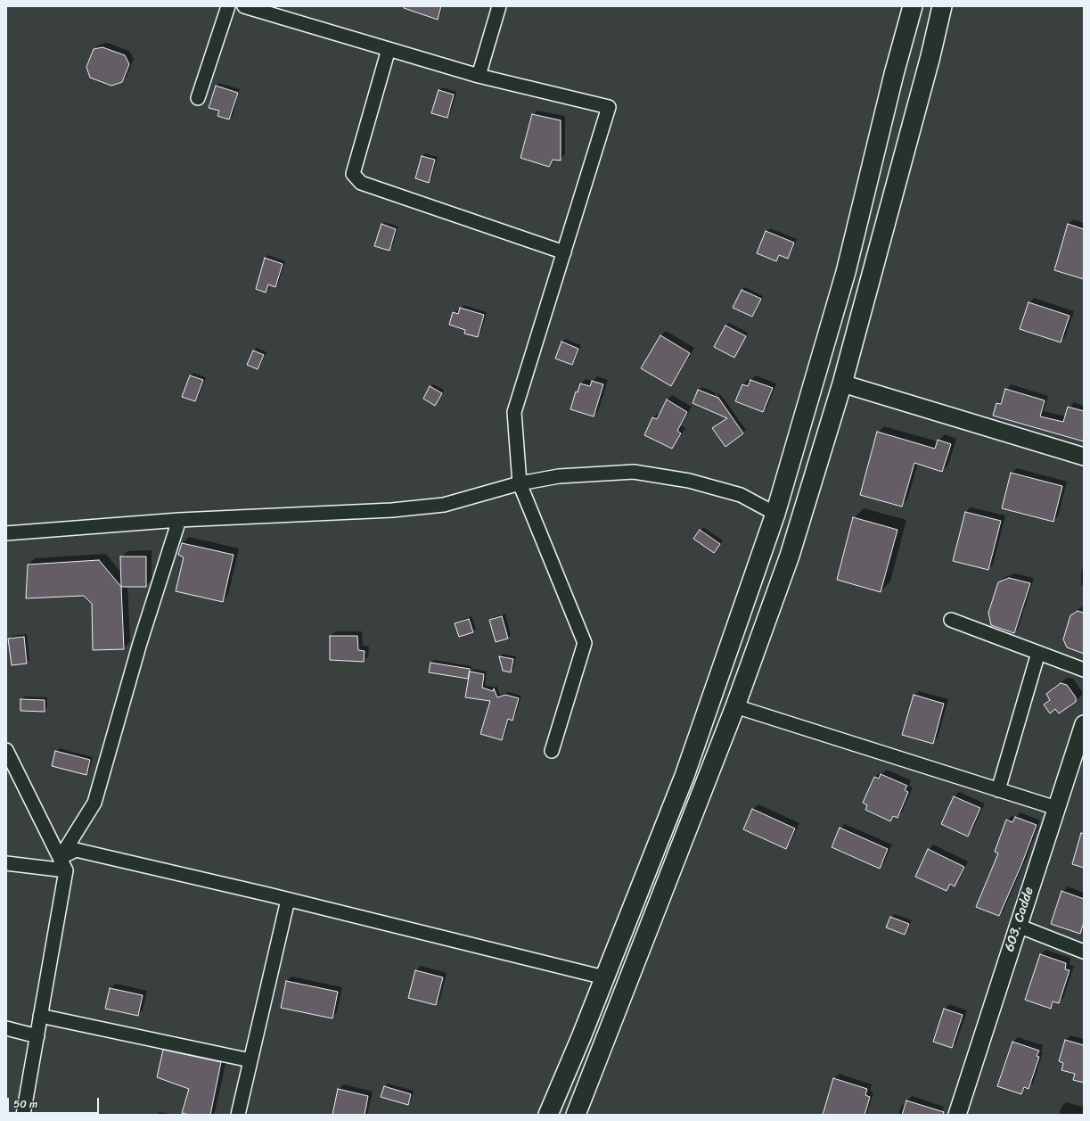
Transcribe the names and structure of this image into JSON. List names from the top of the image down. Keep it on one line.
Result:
{"streets":{"street":["603. Cadde"]},"scale_bar":"50 m"}
